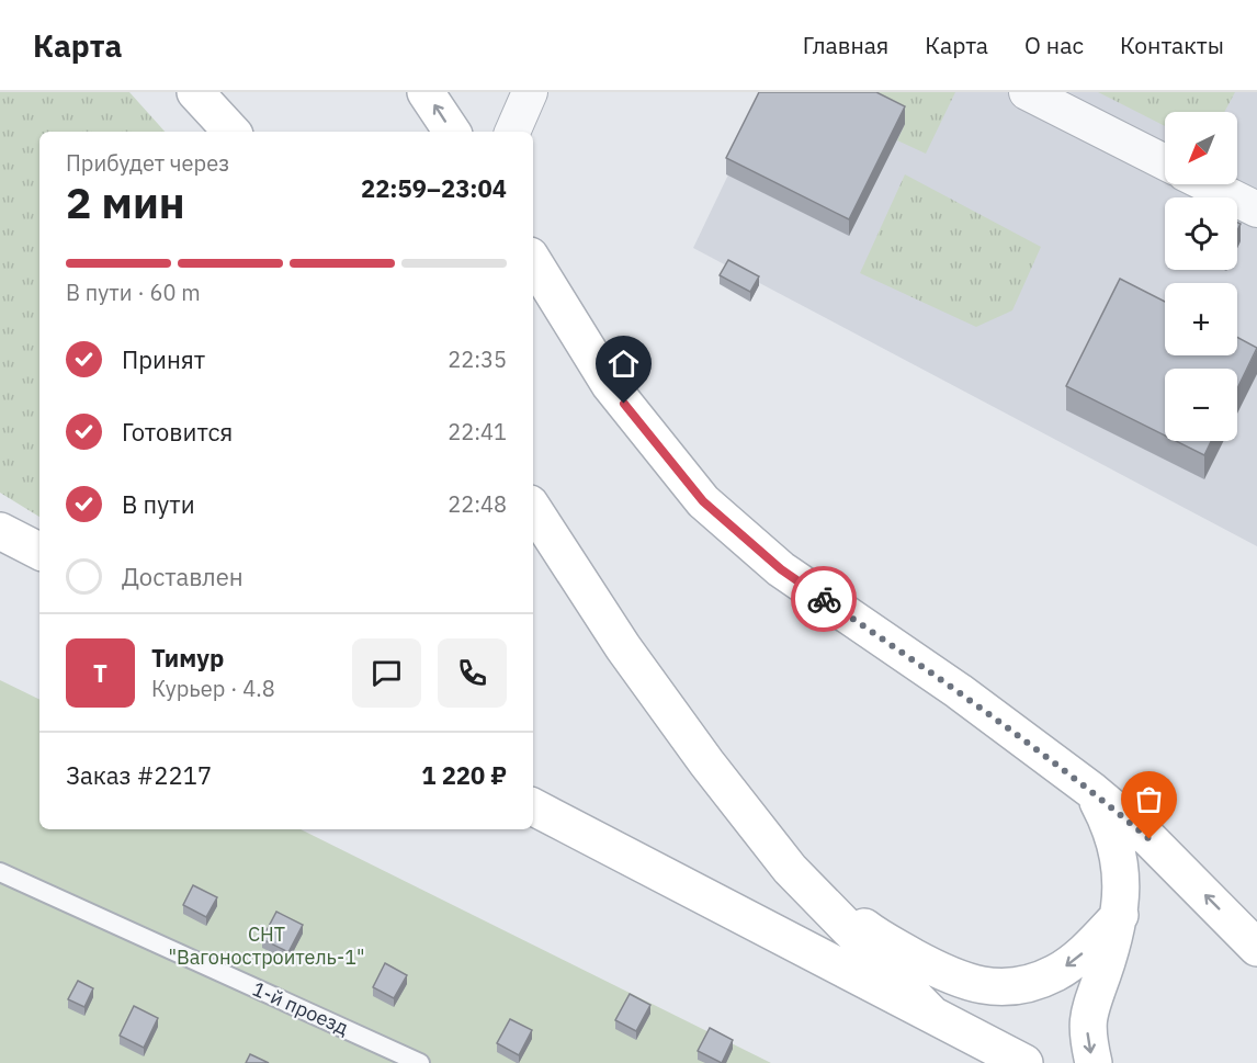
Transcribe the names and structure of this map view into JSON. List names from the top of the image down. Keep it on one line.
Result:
{"streets":{"lane":["1-й проезд"]},"parks":["СНТ \"Вагоностроитель-1\""],"north":"bottom left","page":{"header":"Карта","nav":["Главная","Карта","О нас","Контакты"],"map_buttons":["+","−"],"heading":["2 мин","Прибудет через","22:59–23:04"],"panel":["Тимур","Курьер · 4.8","Заказ #2217","1 220 ₽"],"bar":"В пути · 60 m","list":[["Принят","22:35"],["Готовится","22:41"],["В пути","22:48"],"Доставлен"],"round":"Т"}}
